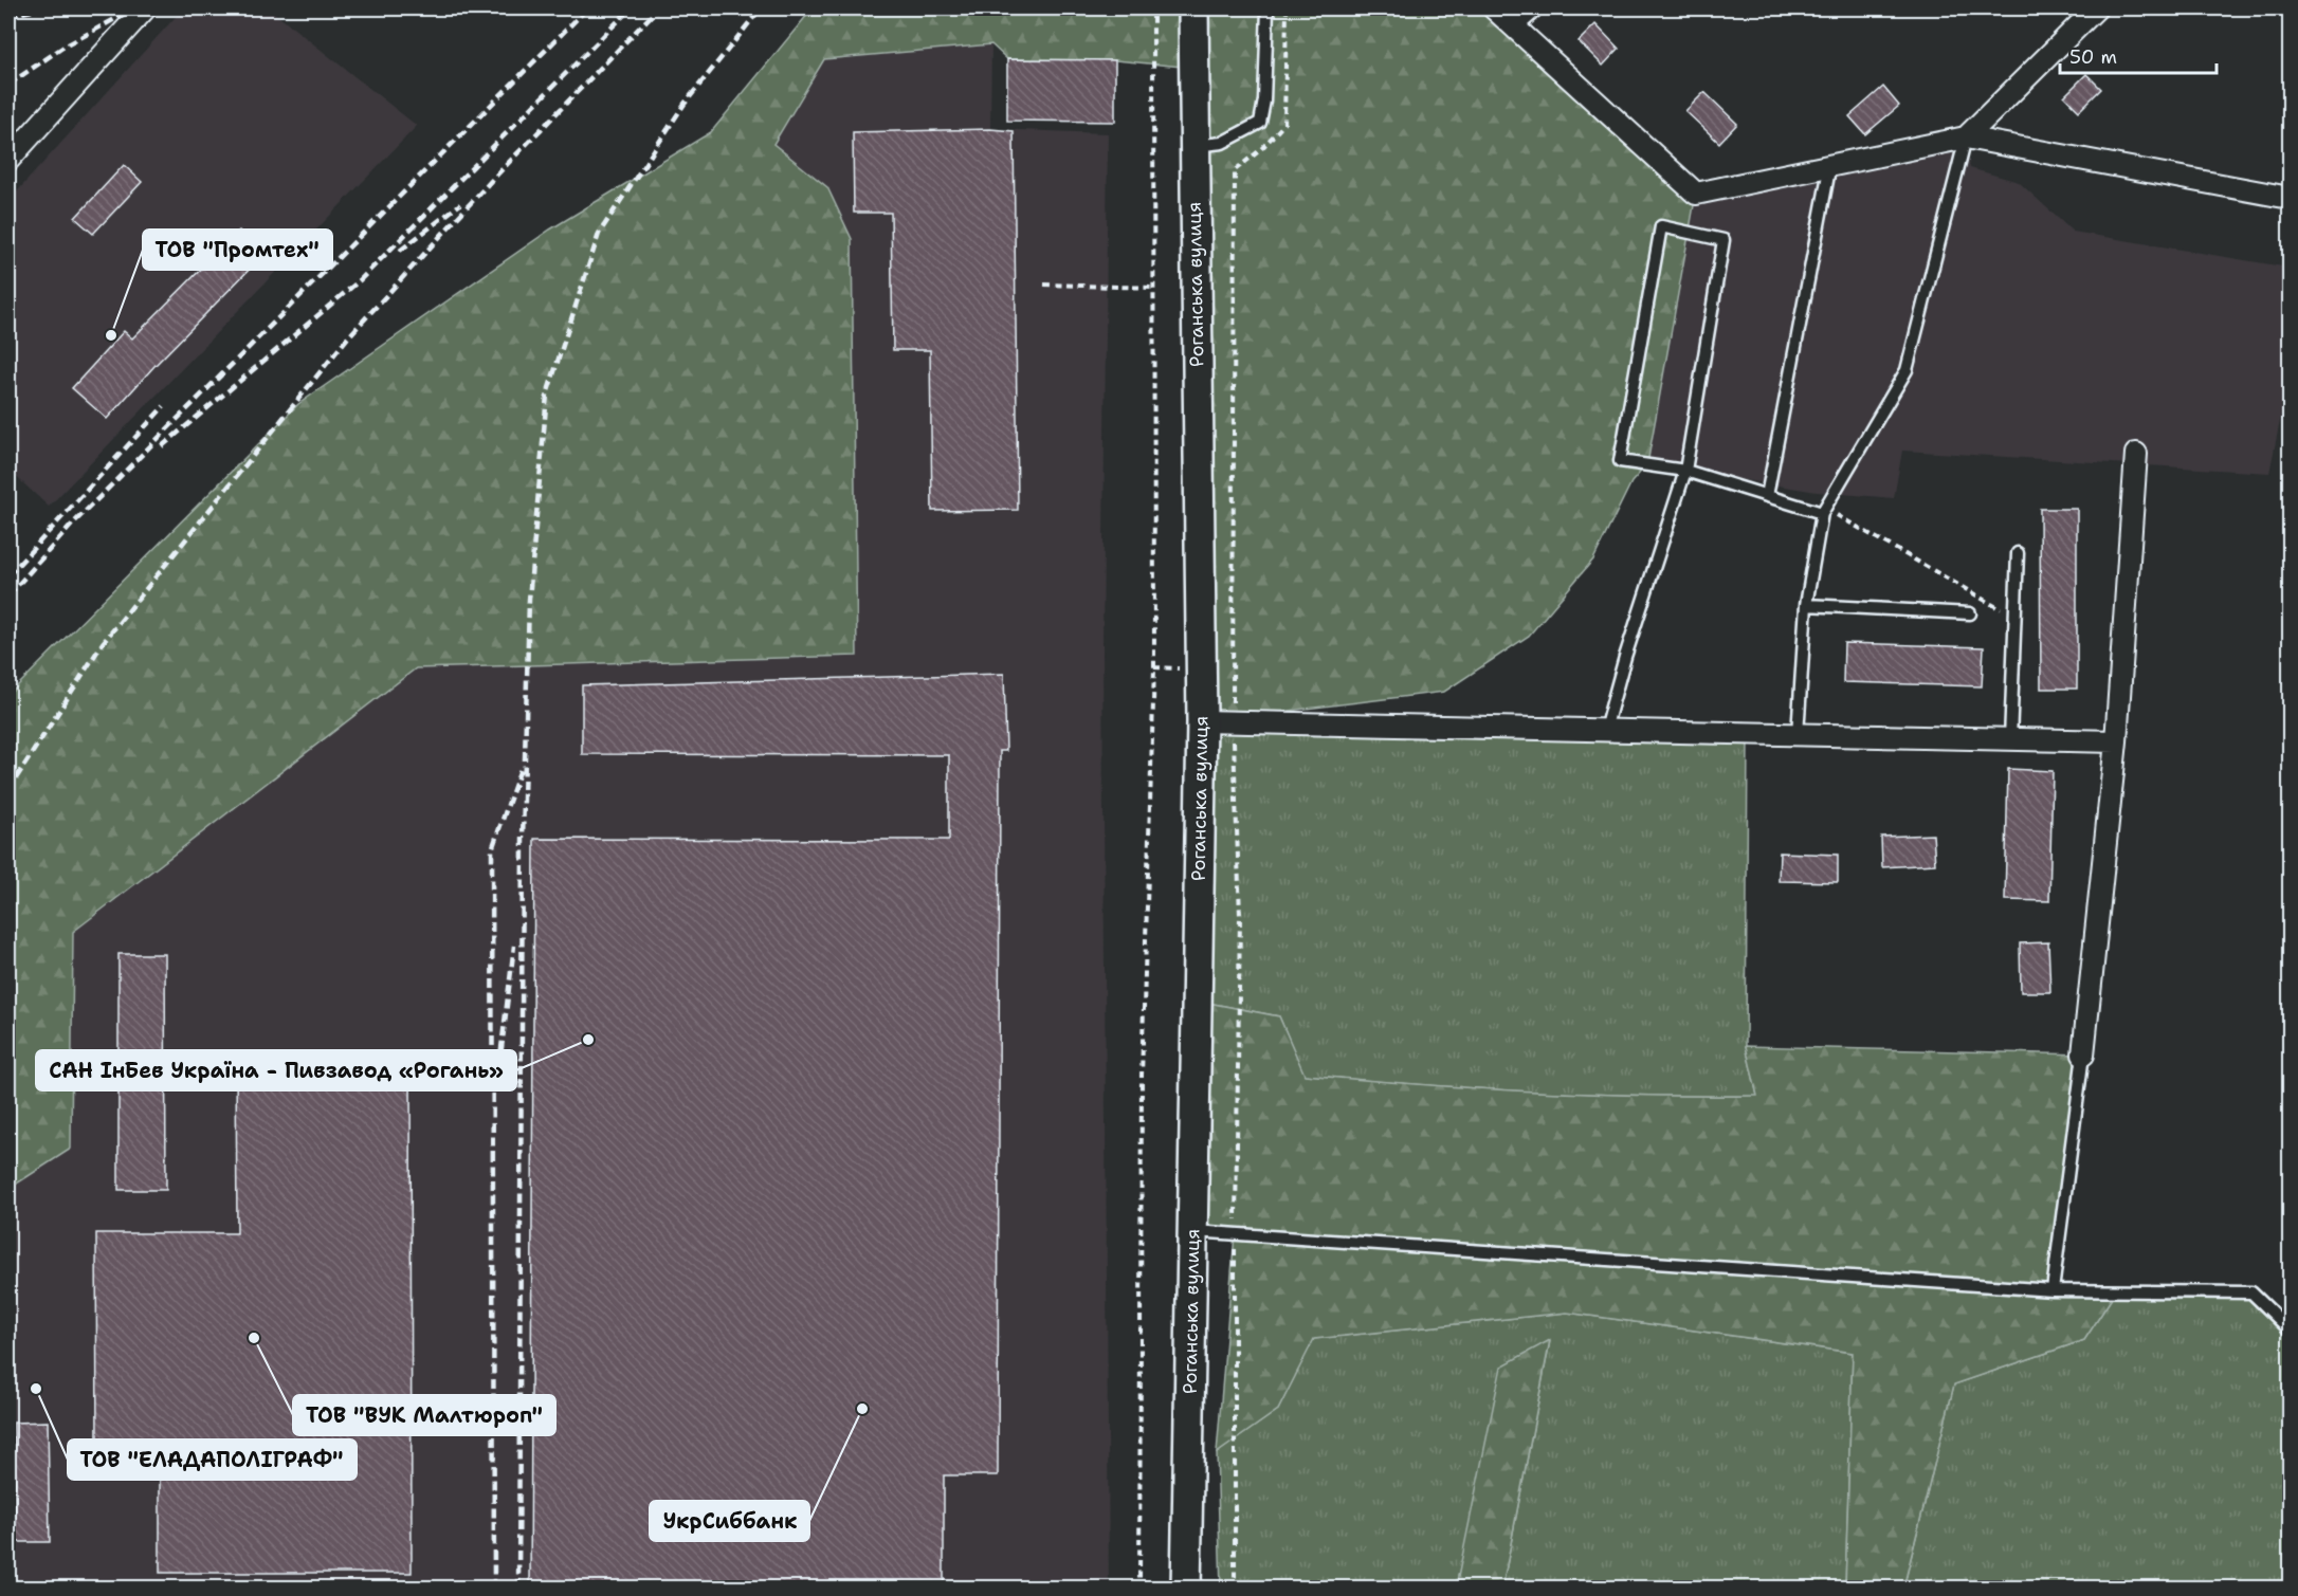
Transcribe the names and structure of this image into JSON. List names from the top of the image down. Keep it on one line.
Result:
{"streets":{"main road":["Роганська вулиця"]},"places":["ТОВ \"Промтех\"","САН ІнБев Україна - Пивзавод «Рогань»","ТОВ \"ВУК Малтюроп\"","ТОВ \"ЕЛАДАПОЛIГРАФ\"","УкрСиббанк"],"scale_bar":"50 m"}
